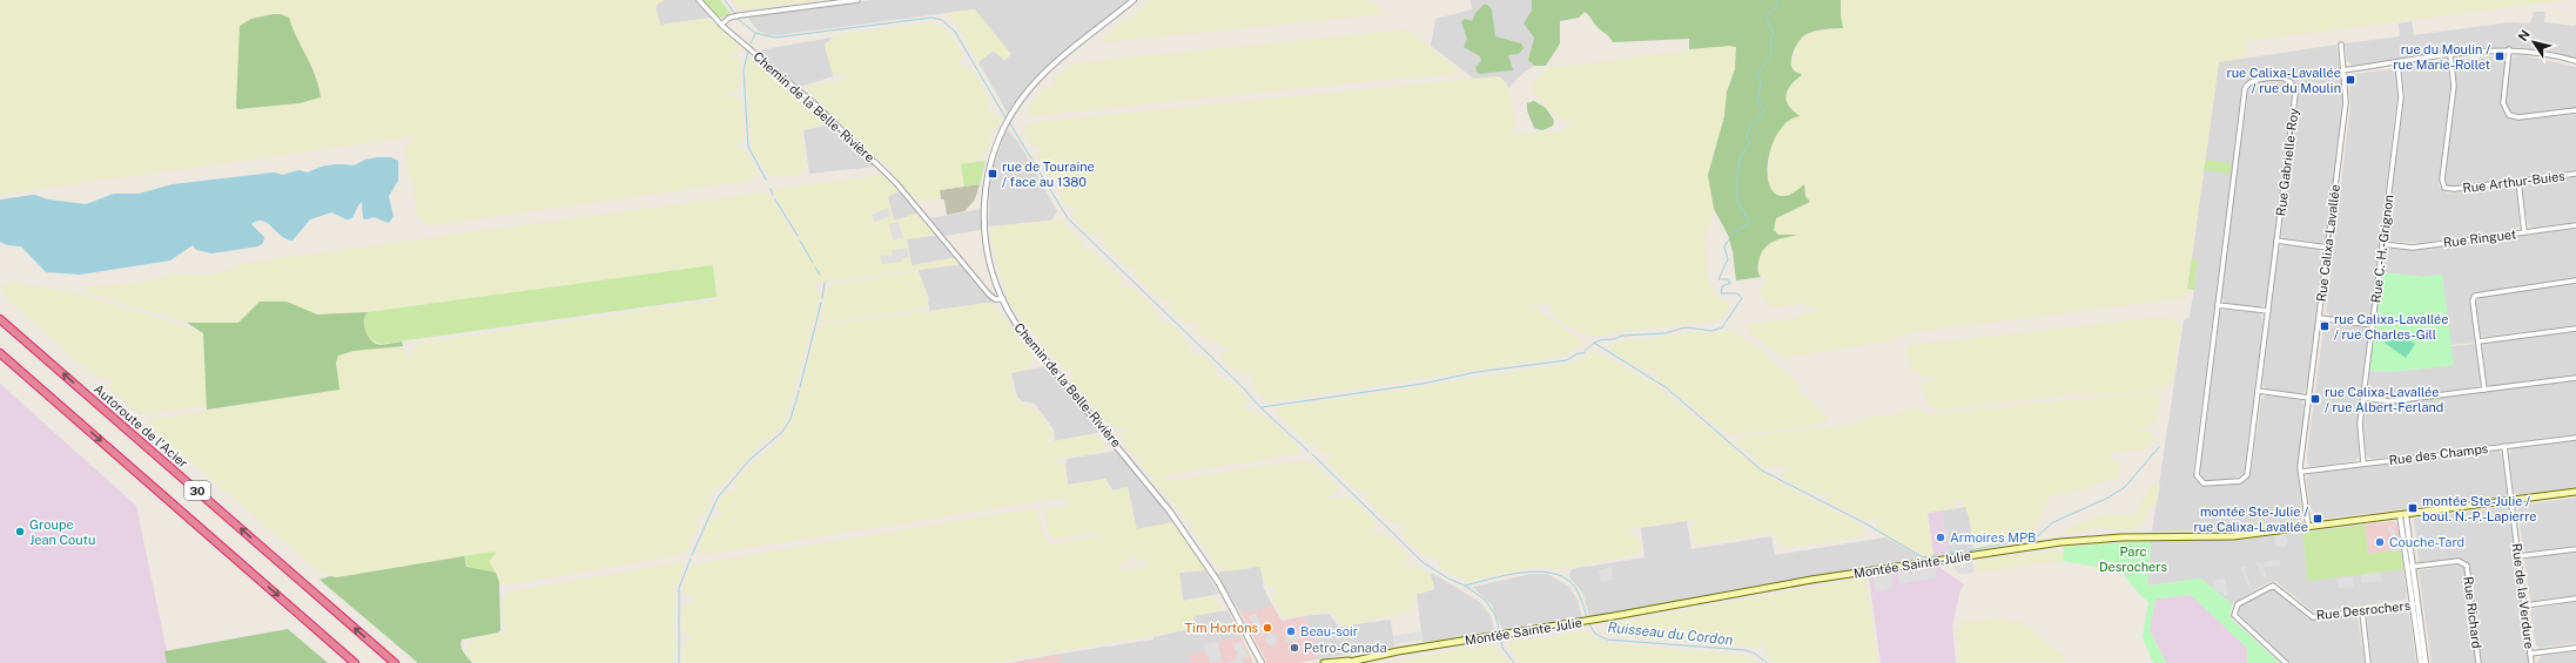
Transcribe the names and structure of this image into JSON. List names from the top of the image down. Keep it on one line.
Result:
{"streets":{"highway":["Autoroute de l'Acier","30"],"main road":["Montée Sainte-Julie"],"street":["Chemin de la Belle-Rivière","Rue Gabrielle-Roy","Rue Arthur-Buies","Rue Ringuet","Rue Calixa-Lavallée","Rue C.-H.-Grignon","Rue des Champs","Rue de la Verdure","Rue Desrochers","Rue Richard"]},"crossings":[["Rue Ringuet","Rue C.-H.-Grignon"],["Rue Calixa-Lavallée","Rue des Champs"],["Rue Calixa-Lavallée","Montée Sainte-Julie"],["Rue C.-H.-Grignon","Rue des Champs"],["Rue des Champs","Rue de la Verdure"],["Montée Sainte-Julie","Rue de la Verdure"]],"water":["Ruisseau du Cordon"],"parks":["Parc Desrochers"],"places":{"transit":["rue du Moulin / rue Marie-Rollet","rue Calixa-Lavallée / rue du Moulin","rue de Touraine / face au 1380","rue Calixa-Lavallée / rue Charles-Gill","rue Calixa-Lavallée / rue Albert-Ferland","montée Ste-Julie / boul. N.-P.-Lapierre","montée Ste-Julie / rue Calixa-Lavallée"],"other":["Groupe Jean Coutu","Armoires MPB","Couche-Tard","Tim Hortons","Beau-soir","Petro-Canada"]},"north":"top left"}
